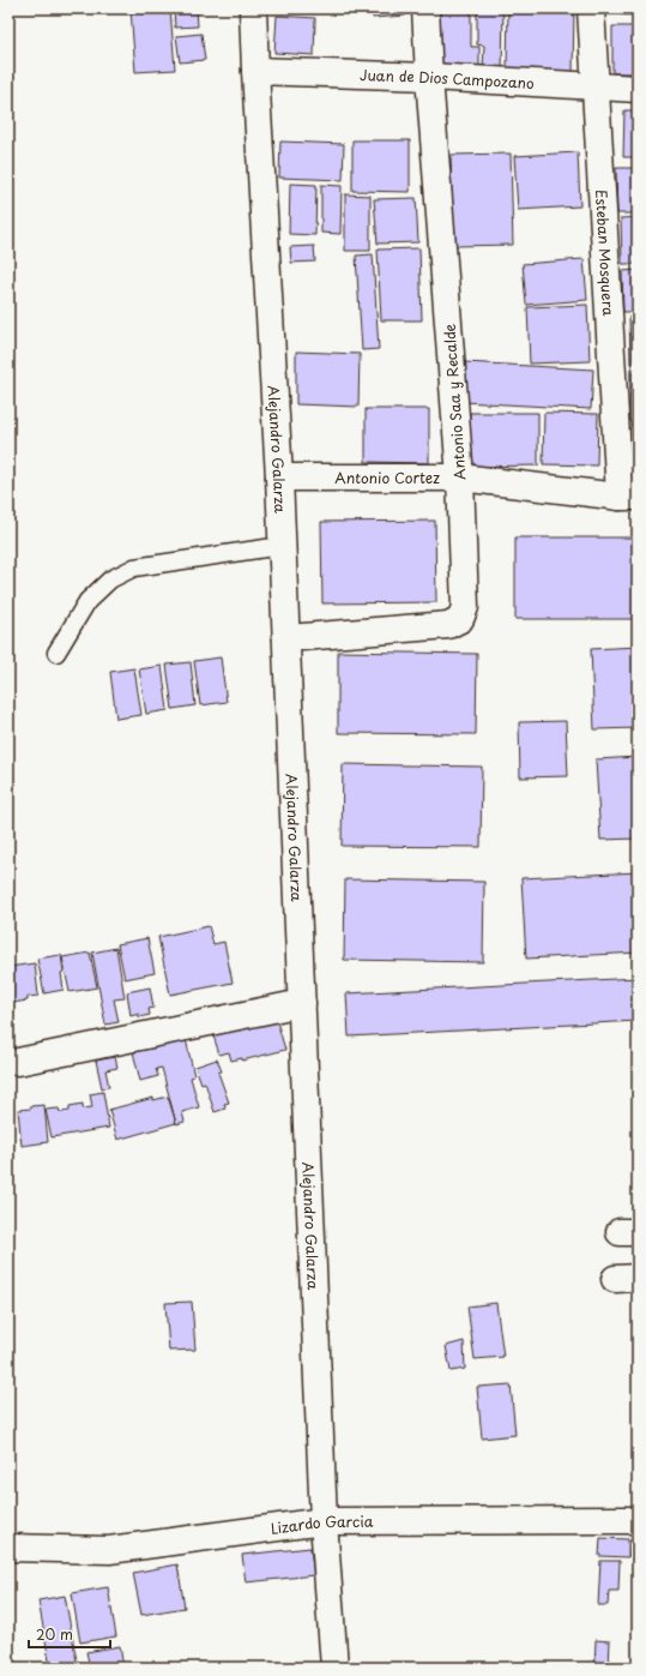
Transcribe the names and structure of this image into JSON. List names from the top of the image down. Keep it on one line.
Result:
{"streets":{"street":["Juan de Dios Campozano","Esteban Mosquera","Antonio Saa y Recalde","Alejandro Galarza","Antonio Cortez","Lizardo Garcia"]},"crossings":[["Juan de Dios Campozano","Esteban Mosquera"],["Juan de Dios Campozano","Antonio Saa y Recalde"],["Juan de Dios Campozano","Alejandro Galarza"],["Esteban Mosquera","Antonio Cortez"],["Antonio Saa y Recalde","Alejandro Galarza"],["Antonio Saa y Recalde","Antonio Cortez"],["Alejandro Galarza","Antonio Cortez"],["Alejandro Galarza","Lizardo Garcia"]],"scale_bar":"20 m"}
